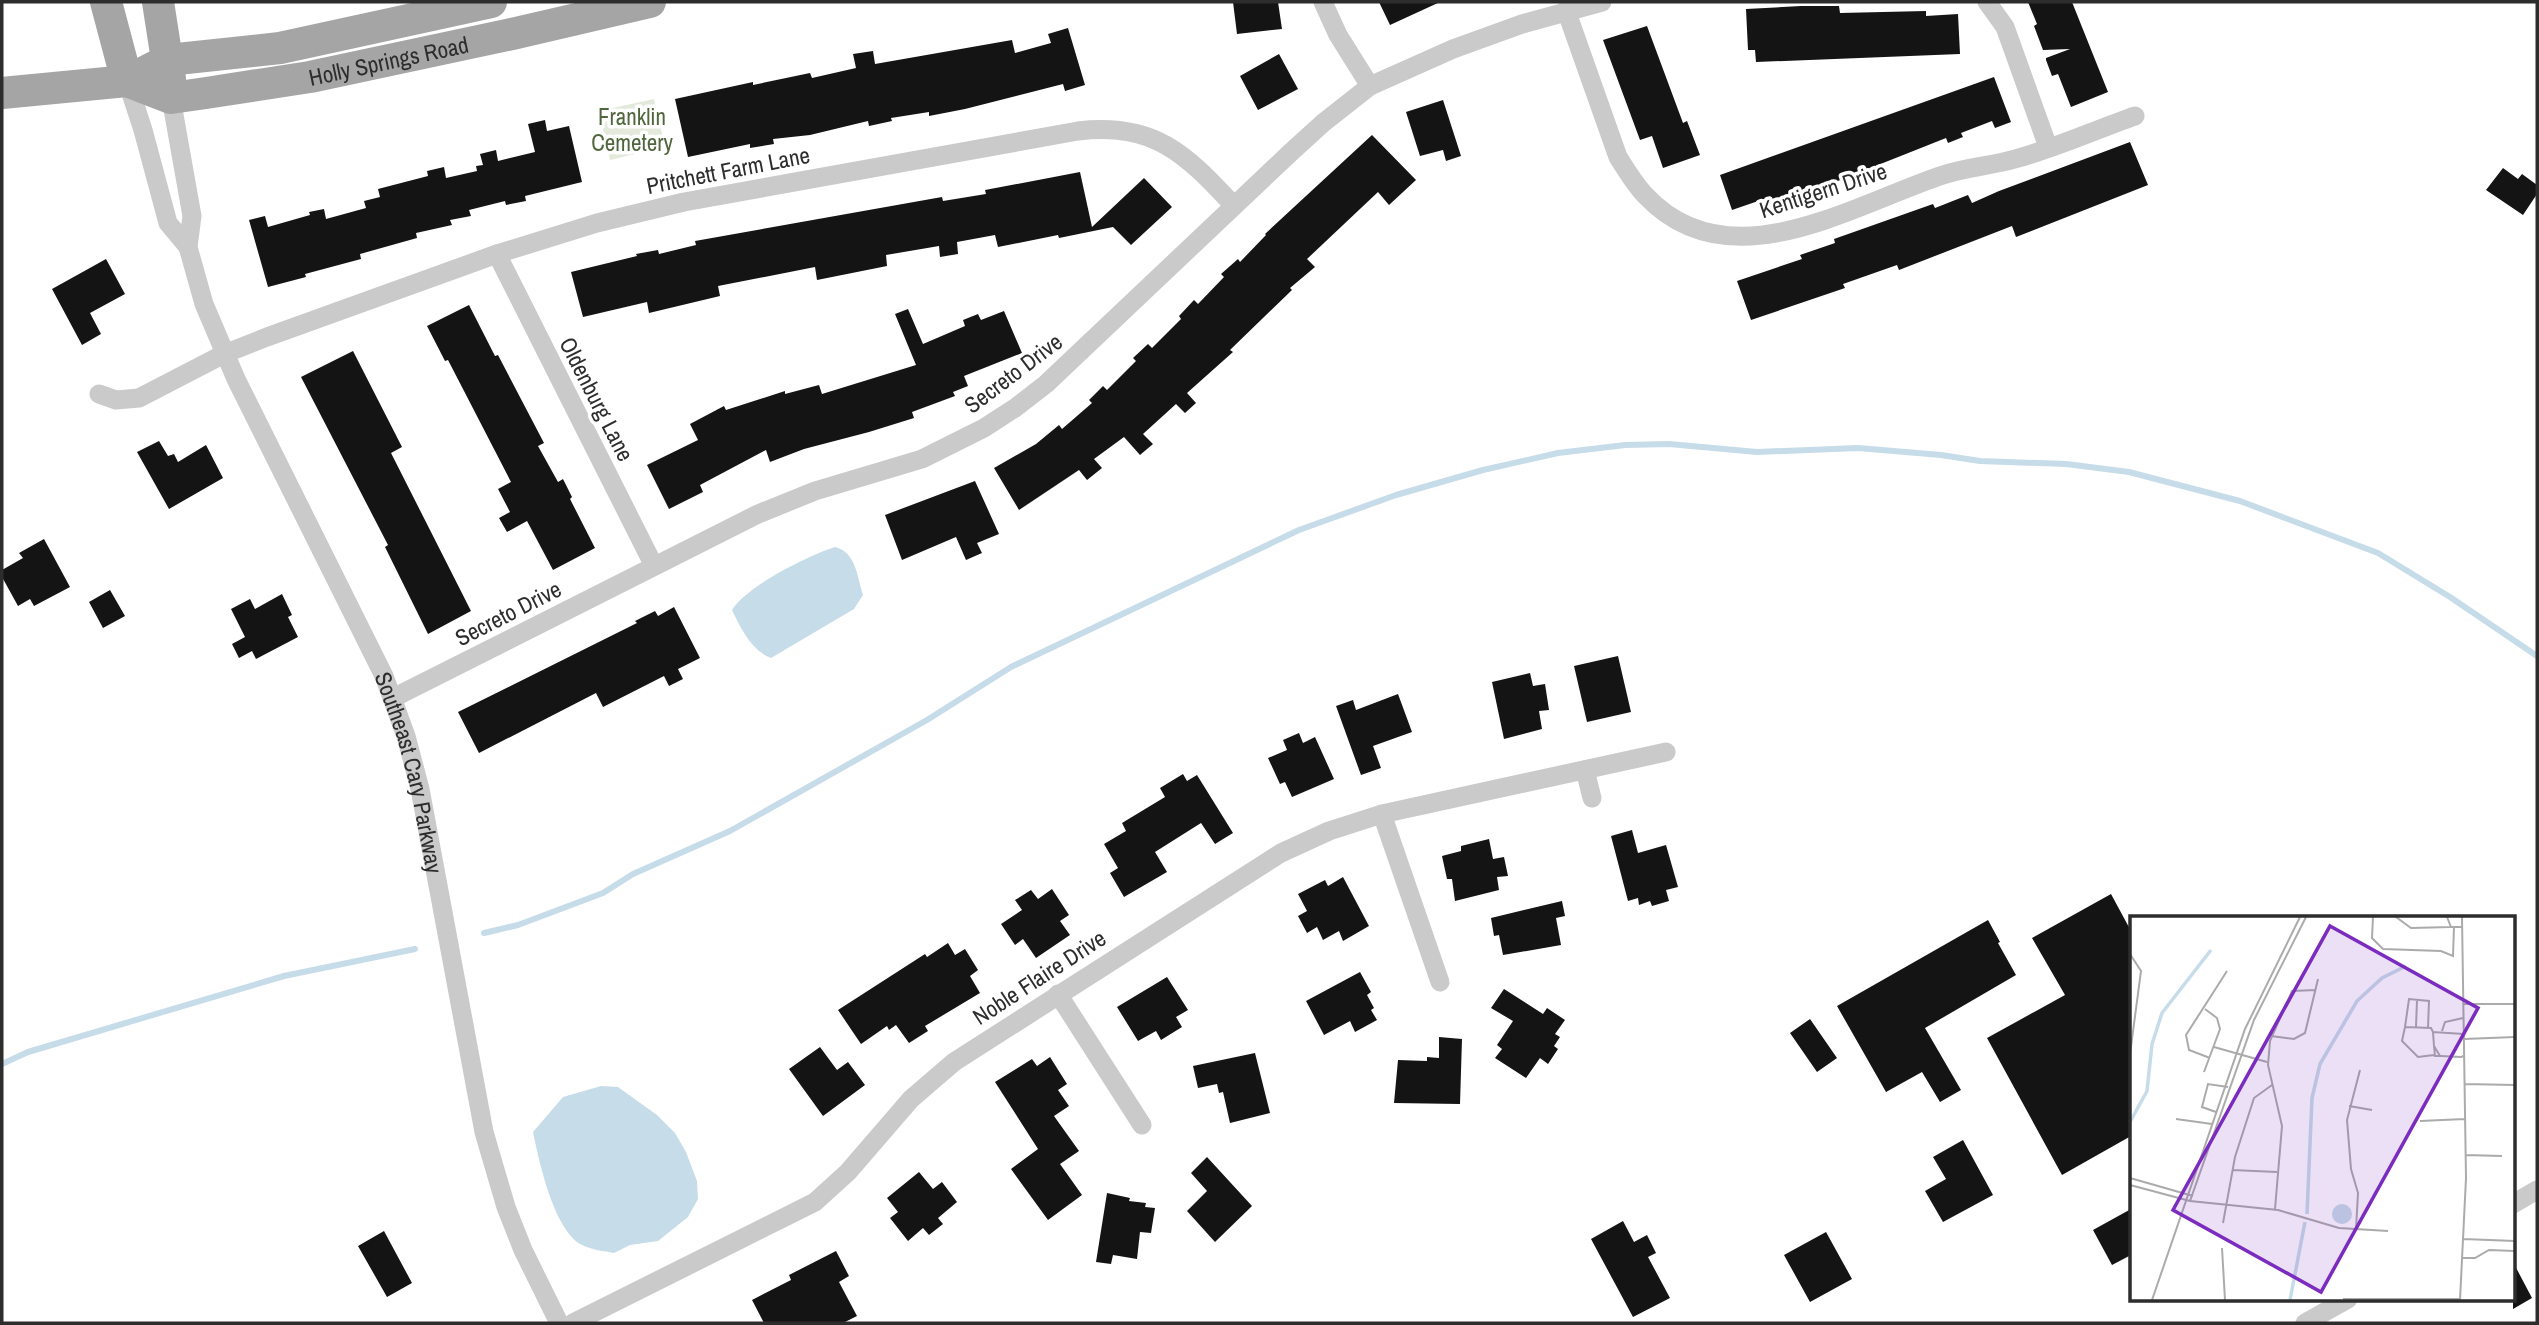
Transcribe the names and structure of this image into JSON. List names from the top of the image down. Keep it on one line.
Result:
{"streets":{"main road":["Holly Springs Road","Southeast Cary Parkway"],"street":["Pritchett Farm Lane","Kentigern Drive","Secreto Drive","Oldenburg Lane","Noble Flaire Drive"]},"crossings":[["Holly Springs Road","Southeast Cary Parkway"],["Pritchett Farm Lane","Secreto Drive"],["Pritchett Farm Lane","Oldenburg Lane"],["Pritchett Farm Lane","Southeast Cary Parkway"],["Kentigern Drive","Secreto Drive"],["Secreto Drive","Oldenburg Lane"],["Secreto Drive","Southeast Cary Parkway"]],"parks":["Franklin Cemetery"]}
